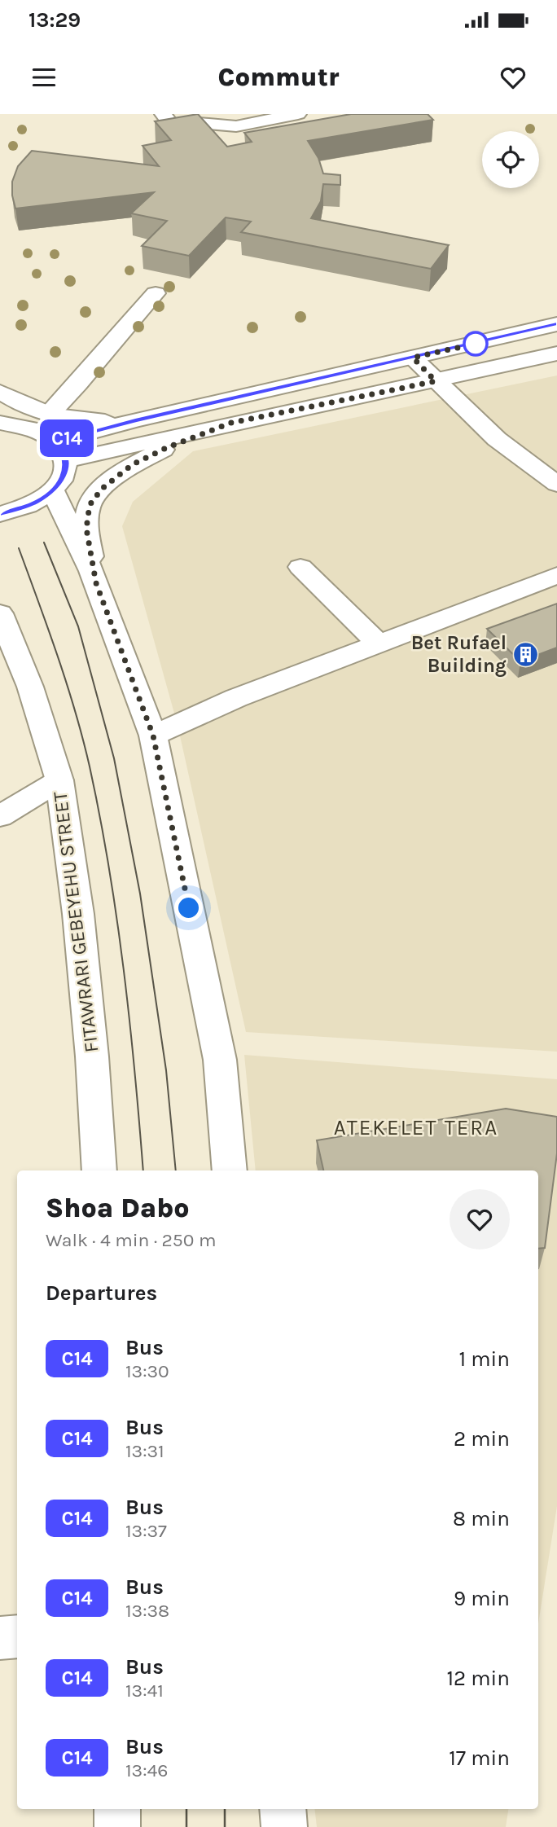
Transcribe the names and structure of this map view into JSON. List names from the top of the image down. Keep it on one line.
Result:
{"streets":{"main road":["FITAWRARI GEBEYEHU STREET"]},"districts":["ATEKELET TERA"],"places":{"building":["Bet Rufael Building"]},"lines":["bus line C14"],"page":{"status":"13:29","header":"Commutr","on_map":"C14","heading":[["Shoa Dabo","Walk · 4 min · 250 m"],"Departures"],"list":[{"mark":"C14","name":"Bus","note":"13:30","value":"1 min"},{"mark":"C14","name":"Bus","note":"13:31","value":"2 min"},{"mark":"C14","name":"Bus","note":"13:37","value":"8 min"},{"mark":"C14","name":"Bus","note":"13:38","value":"9 min"},{"mark":"C14","name":"Bus","note":"13:41","value":"12 min"},{"mark":"C14","name":"Bus","note":"13:46","value":"17 min"}]}}
